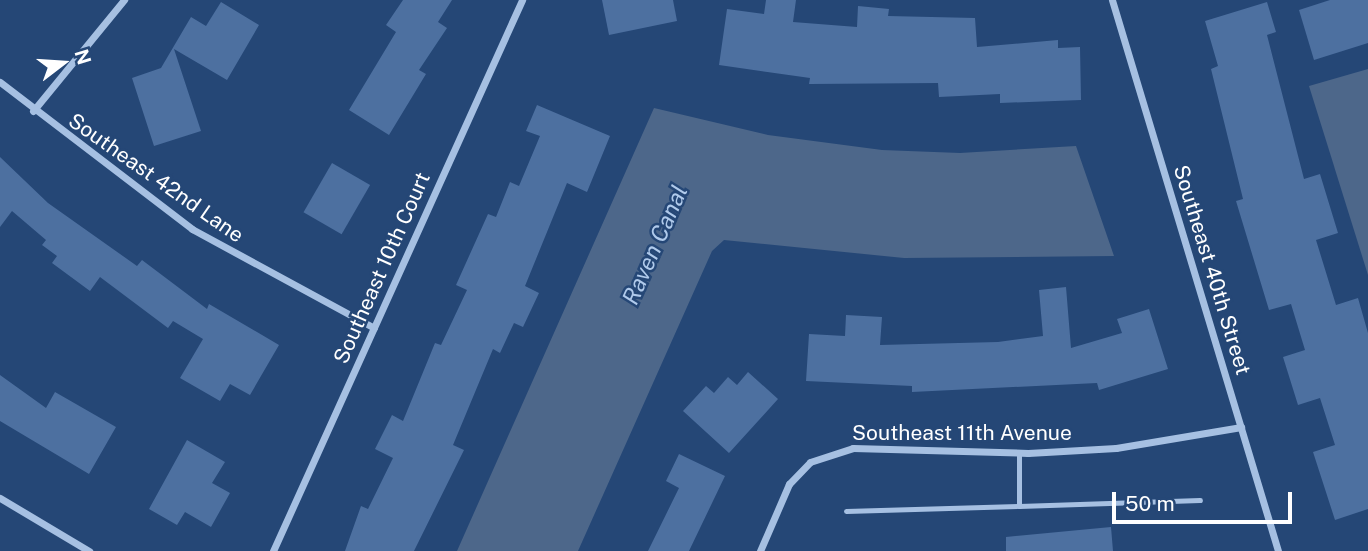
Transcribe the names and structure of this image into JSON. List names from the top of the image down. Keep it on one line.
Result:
{"streets":{"street":["Southeast 42nd Lane","Southeast 10th Court","Southeast 40th Street","Southeast 11th Avenue"]},"crossings":[["Southeast 42nd Lane","Southeast 10th Court"],["Southeast 40th Street","Southeast 11th Avenue"]],"water":["Raven Canal"],"scale_bar":"50 m","north":"right"}
